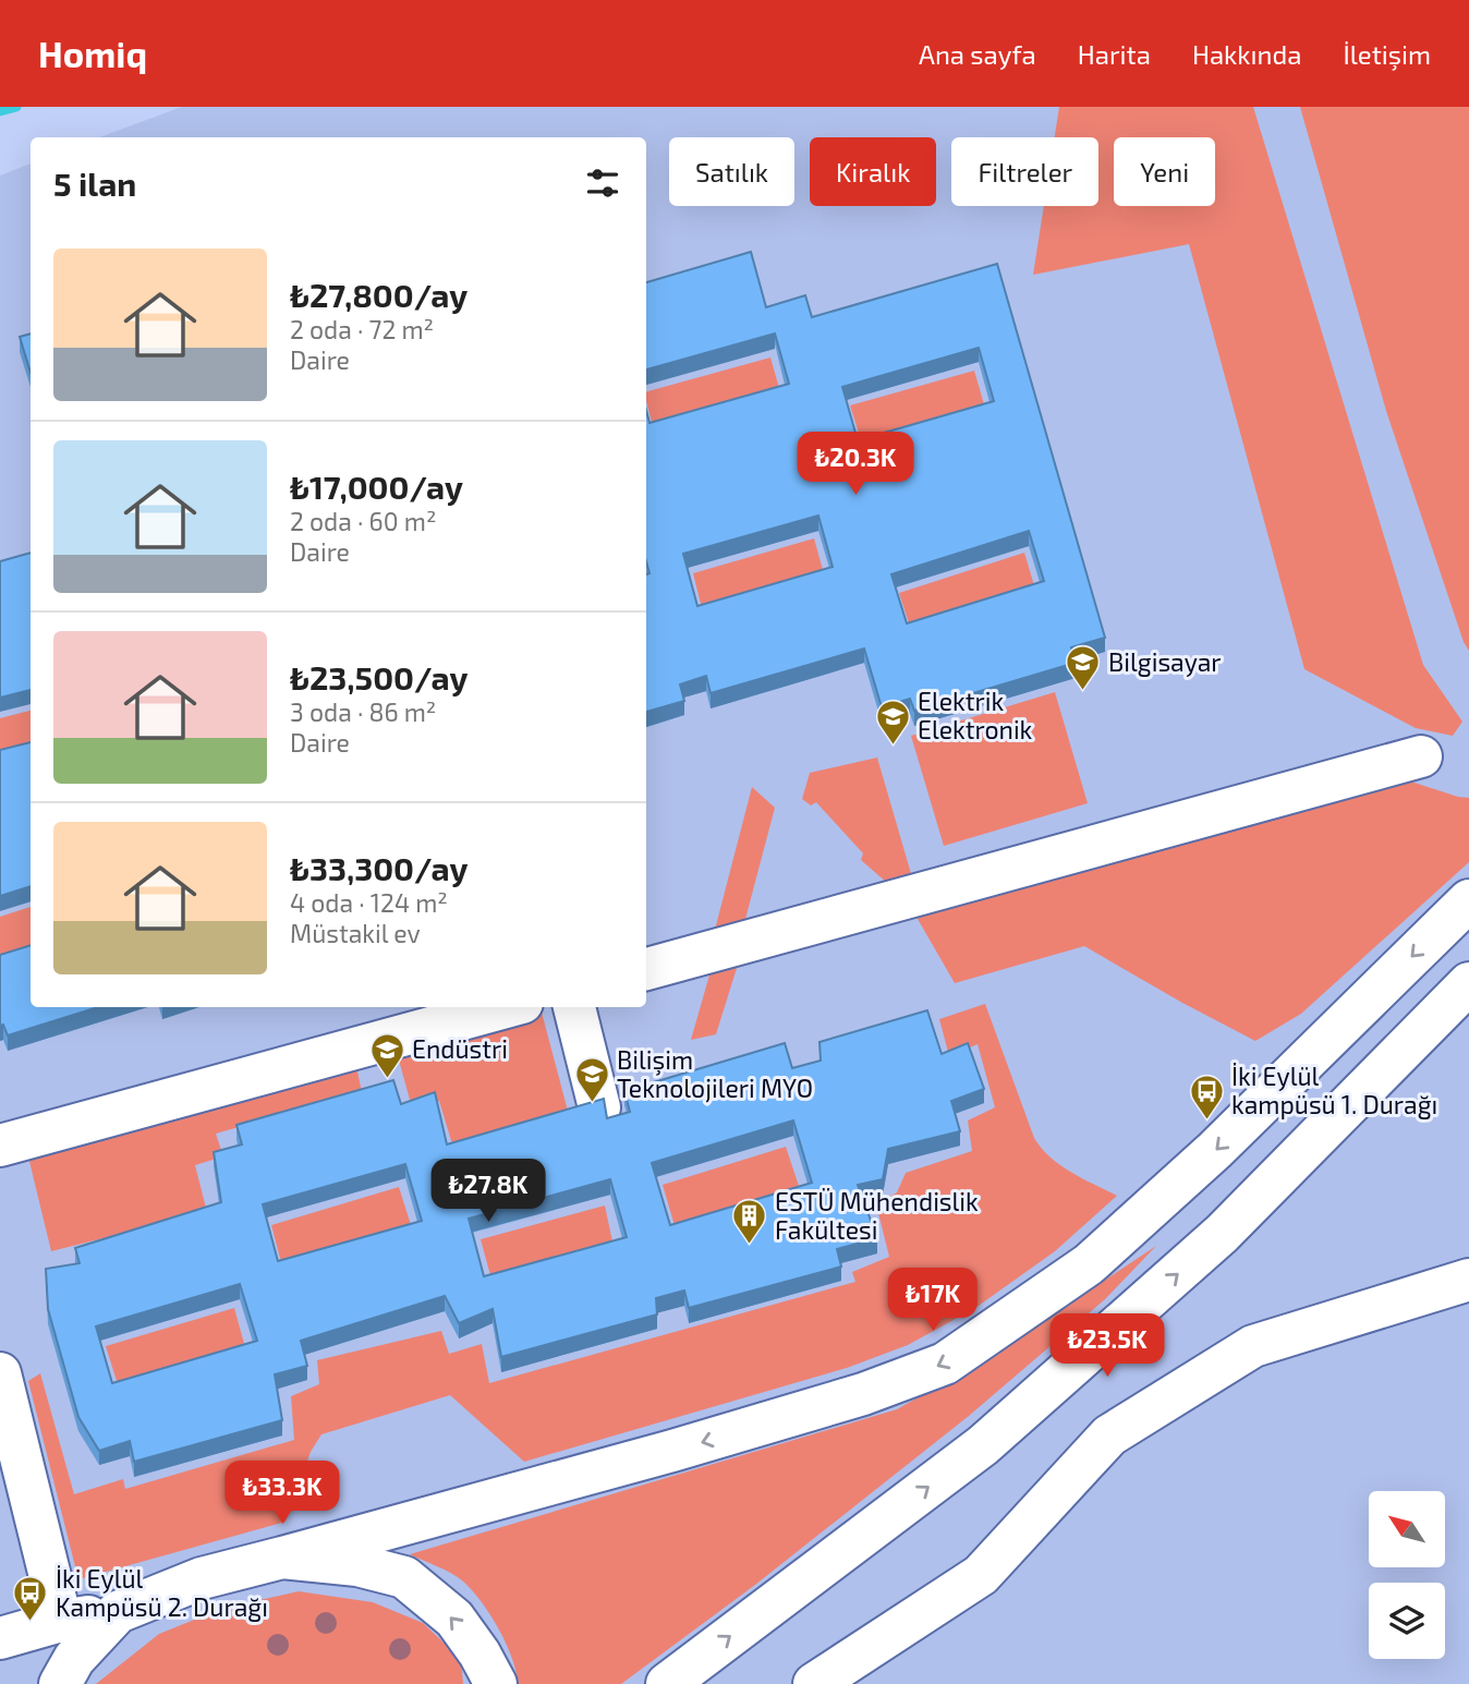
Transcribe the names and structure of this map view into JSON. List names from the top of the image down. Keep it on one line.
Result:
{"places":{"school or university":["Bilgisayar","Elektrik Elektronik","Endüstri","Bilişim Teknolojileri MYO"],"bus stop":["İki Eylül kampüsü 1. Durağı","İki Eylül Kampüsü 2. Durağı"],"building":["ESTÜ Mühendislik Fakültesi"]},"north":"top left","page":{"header":"Homiq","nav":["Ana sayfa","Harita","Hakkında","İletişim"],"chip":["Satılık","Kiralık","Filtreler","Yeni"],"heading":"5 ilan","list":[{"name":"₺27,800/ay","note":"2 oda · 72 m² · Daire"},{"name":"₺17,000/ay","note":"2 oda · 60 m² · Daire"},{"name":"₺23,500/ay","note":"3 oda · 86 m² · Daire"},{"name":"₺33,300/ay","note":"4 oda · 124 m² · Müstakil ev"}],"price":["₺20.3K","₺27.8K","₺17K","₺23.5K","₺33.3K"]}}
